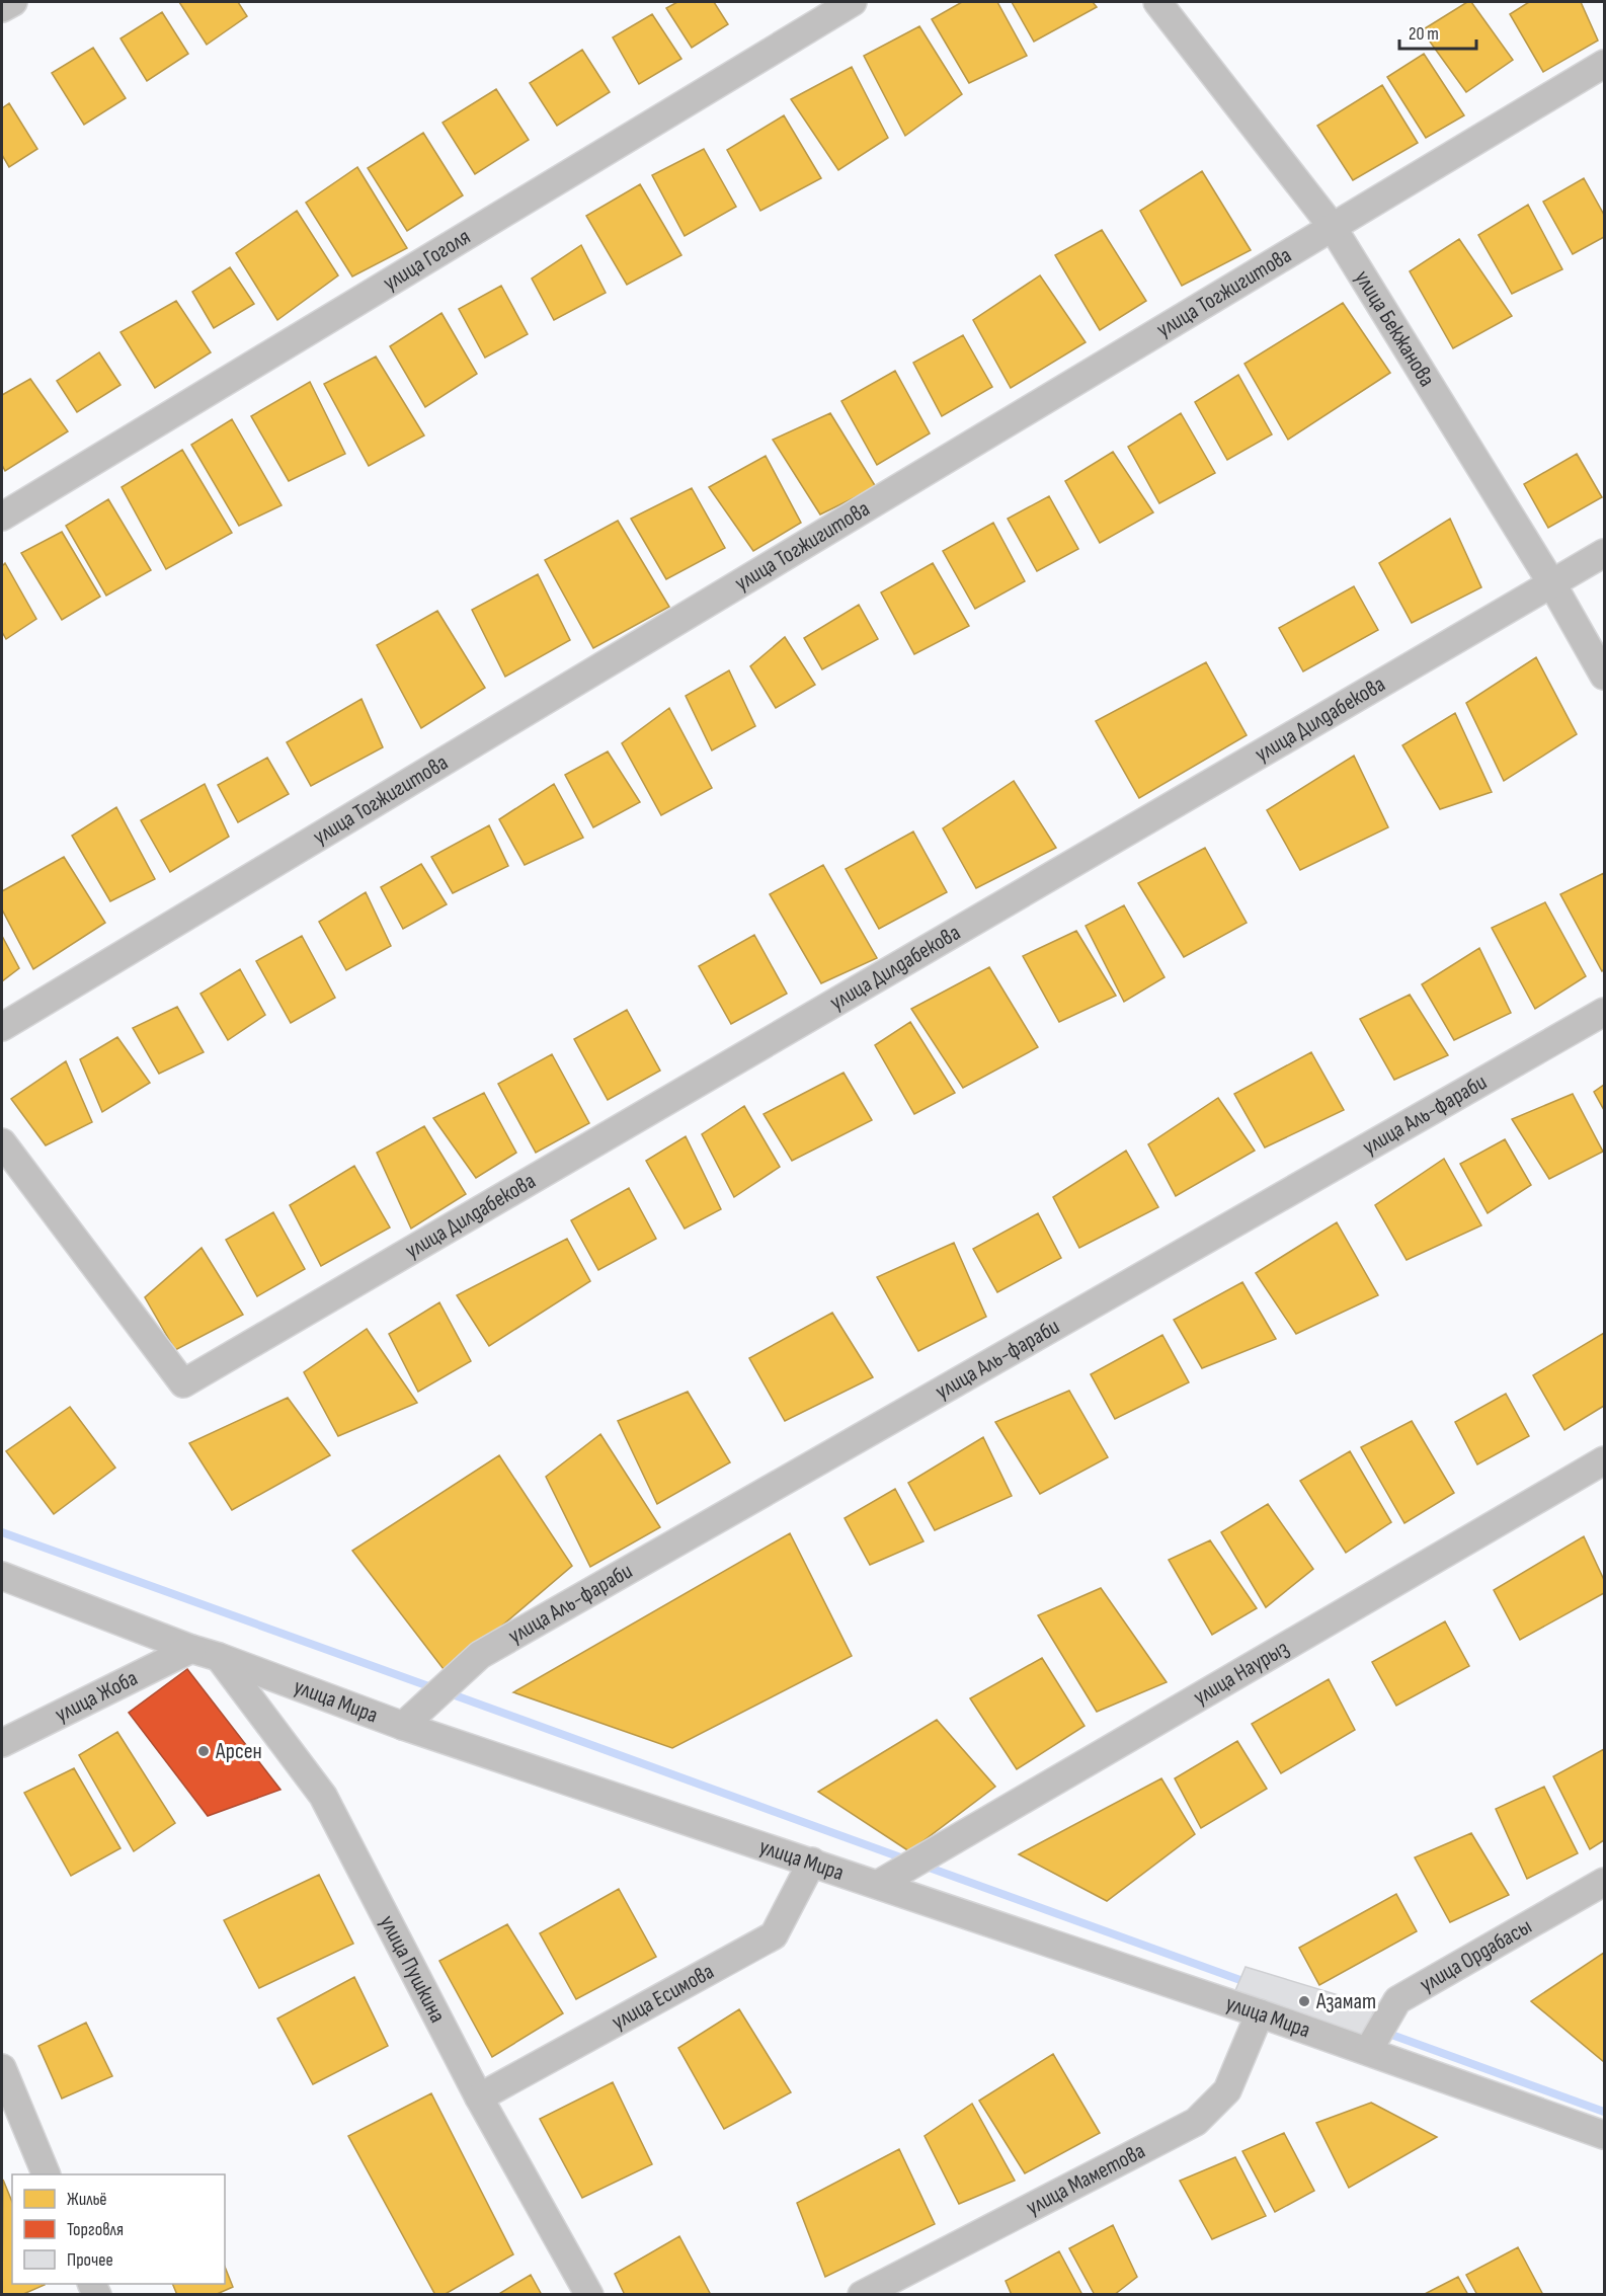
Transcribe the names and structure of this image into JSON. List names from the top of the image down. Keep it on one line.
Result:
{"streets":{"street":["улица Гоголя","улица Тогжигитова","улица Бекжанова","улица Дилдабекова","улица Аль-фараби","улица Наурыз","улица Жоба","улица Мира","улица Ордабасы","улица Пушкина","улица Есимова","улица Маметова"]},"crossings":[["улица Тогжигитова","улица Бекжанова"],["улица Бекжанова","улица Дилдабекова"],["улица Аль-фараби","улица Мира"],["улица Наурыз","улица Мира"],["улица Жоба","улица Мира"],["улица Мира","улица Ордабасы"],["улица Мира","улица Пушкина"],["улица Мира","улица Есимова"],["улица Мира","улица Маметова"],["улица Пушкина","улица Есимова"]],"places":["Арсен","Азамат"],"legend":["Жильё","Торговля","Прочее"],"scale_bar":"20 m"}
